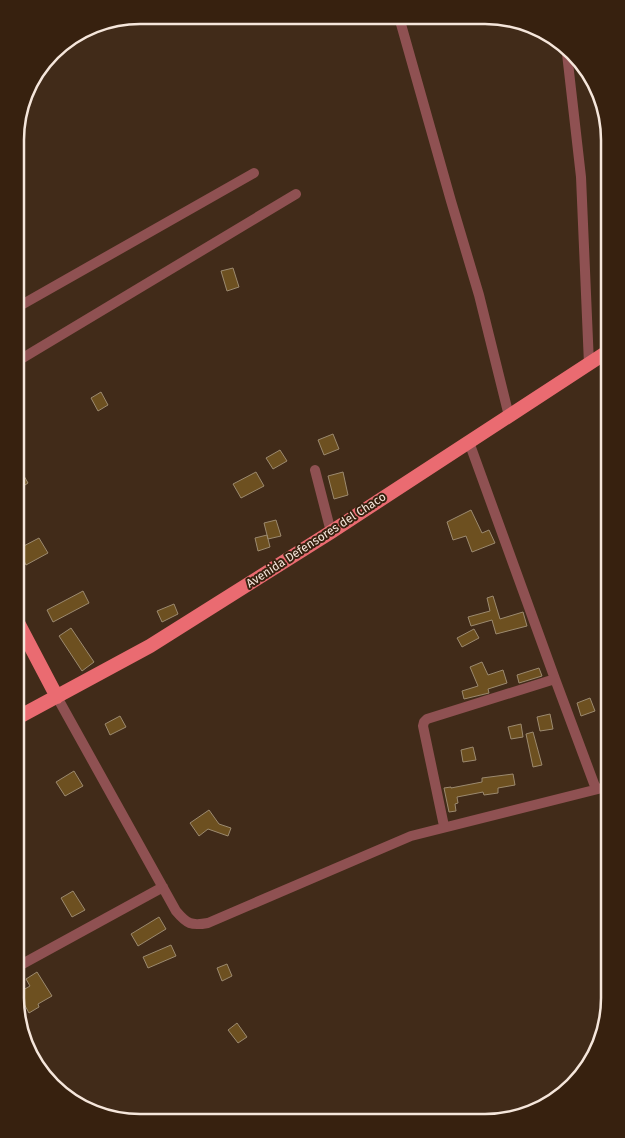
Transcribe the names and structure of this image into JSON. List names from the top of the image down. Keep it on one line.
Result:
{"streets":{"main road":["Avenida Defensores del Chaco"]}}
